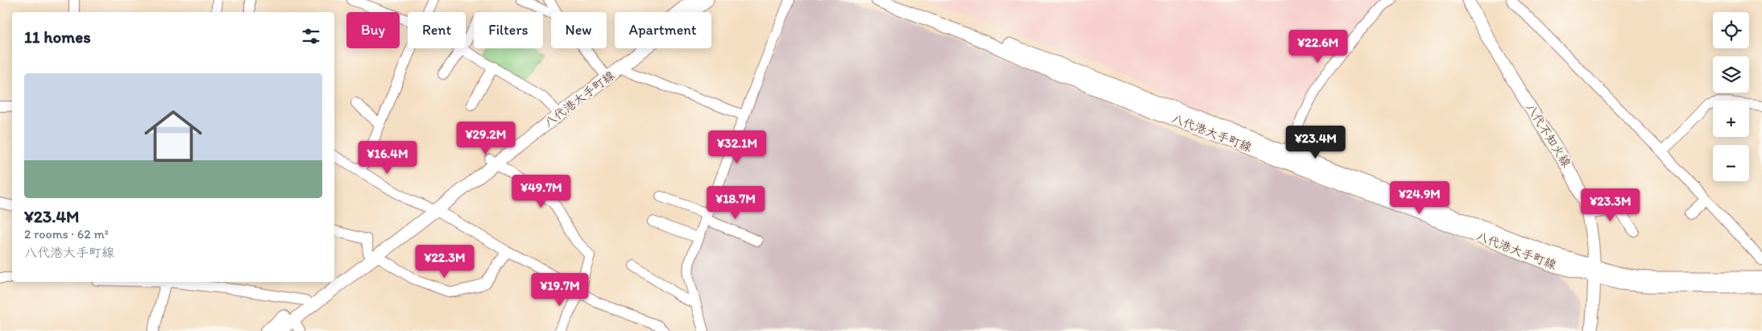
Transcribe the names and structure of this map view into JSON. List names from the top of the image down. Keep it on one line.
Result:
{"streets":{"main road":["八代港大手町線","八代不知火線"]},"crossings":[["八代港大手町線","八代不知火線"]],"page":{"map_buttons":["+","−"],"chip":["Buy","Rent","Filters","New","Apartment"],"heading":"11 homes","price":["¥22.6M","¥29.2M","¥23.4M","¥32.1M","¥16.4M","¥49.7M","¥24.9M","¥18.7M","¥23.3M","¥22.3M","¥19.7M"],"list":[{"name":"¥23.4M","note":"2 rooms · 62 m² · 八代港大手町線"}]}}
